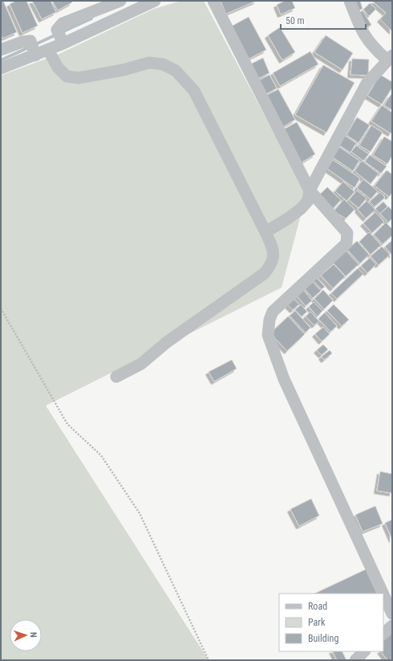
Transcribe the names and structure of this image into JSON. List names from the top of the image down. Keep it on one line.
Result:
{"legend":["Road","Park","Building"],"scale_bar":"50 m","north":"right"}
